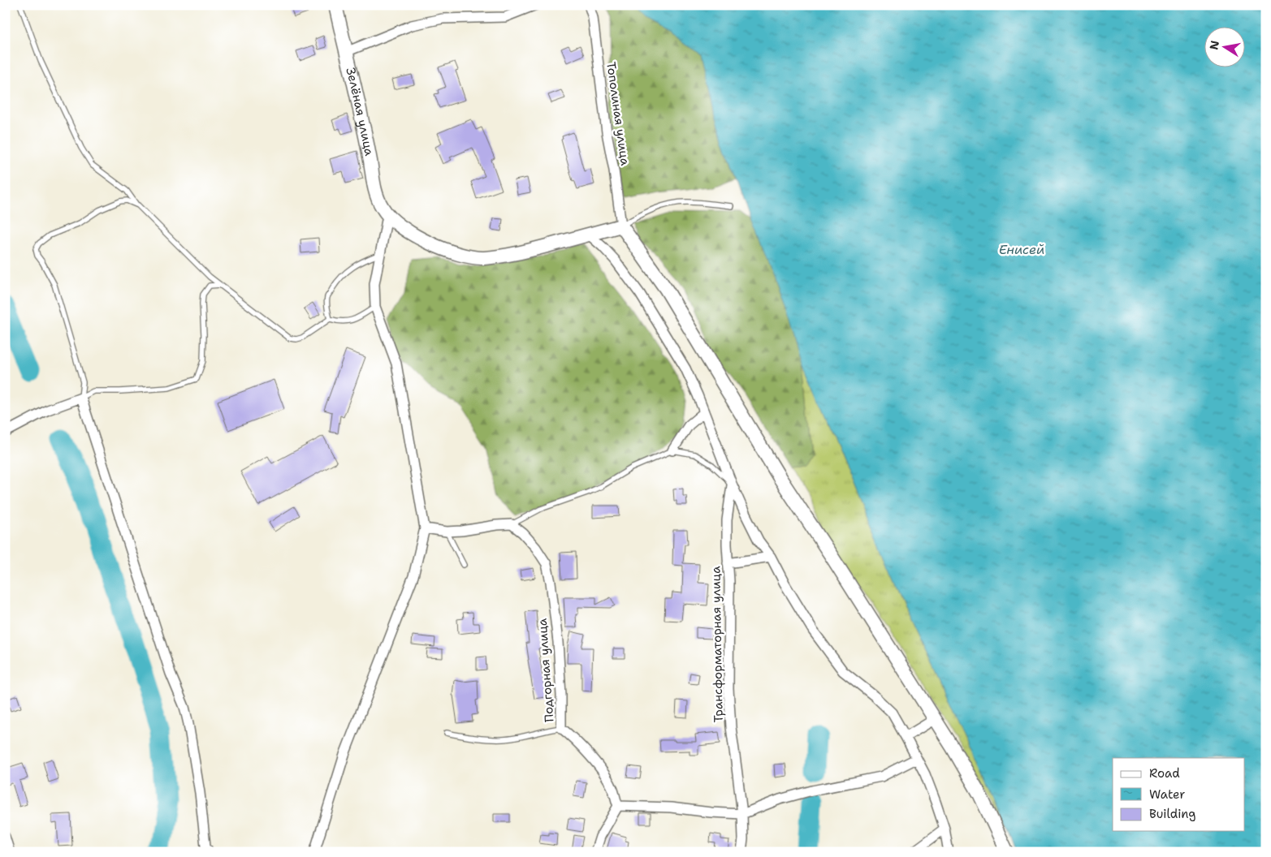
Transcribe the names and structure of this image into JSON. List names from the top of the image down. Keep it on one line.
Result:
{"streets":{"street":["Зелёная улица","Тополиная улица","Трансформаторная улица","Подгорная улица"]},"water":["Енисей"],"legend":["Road","Water","Building"],"north":"left"}
